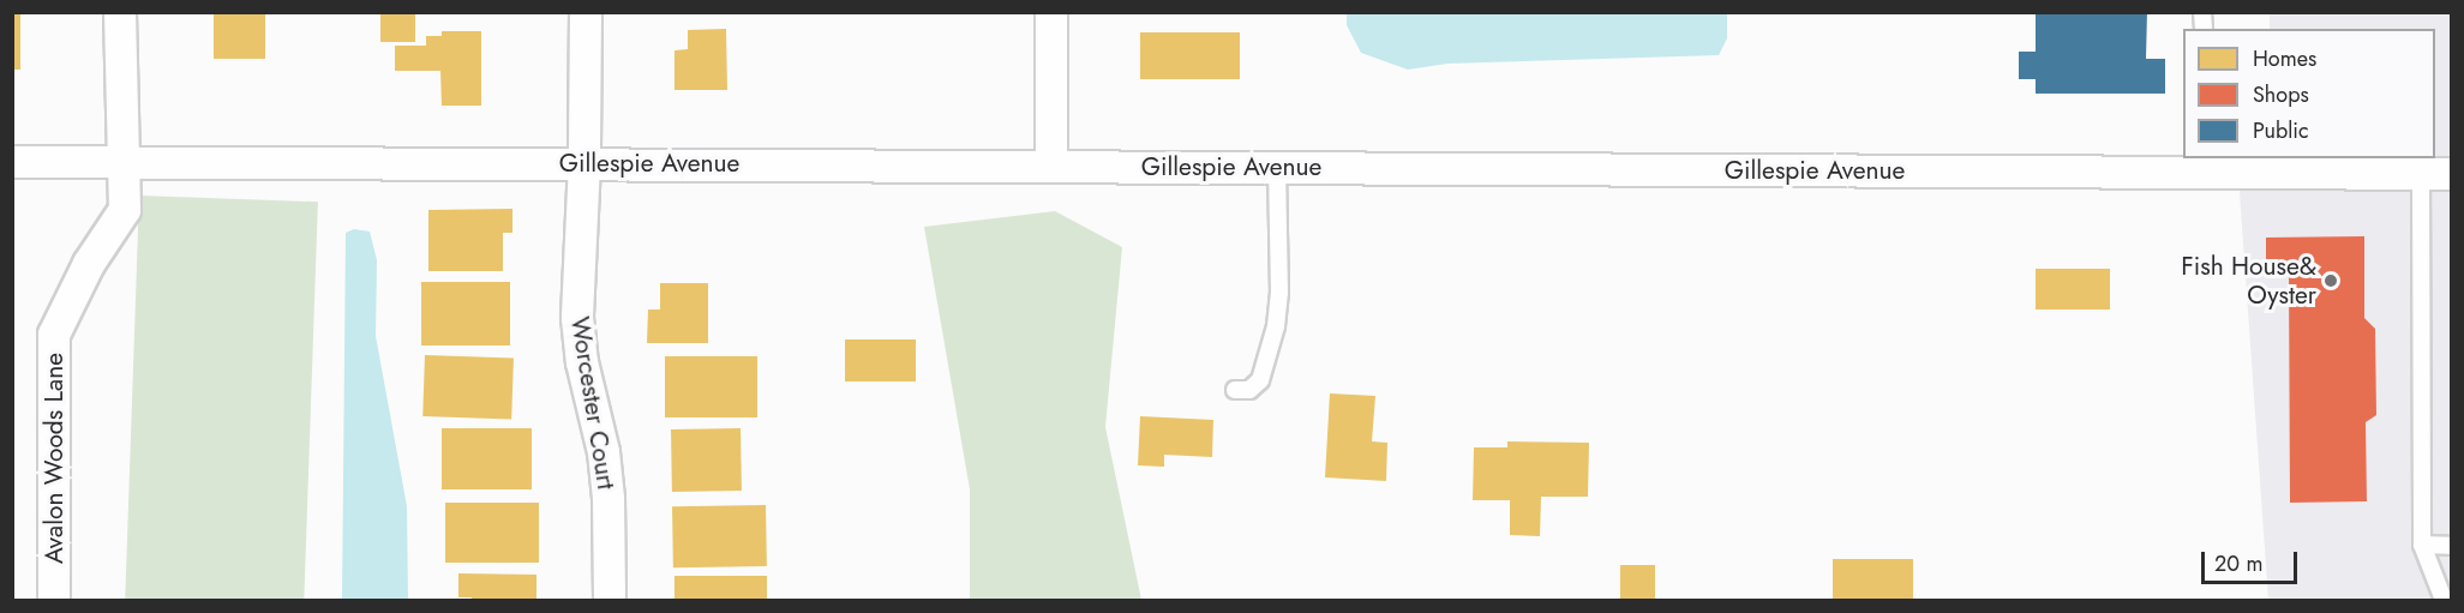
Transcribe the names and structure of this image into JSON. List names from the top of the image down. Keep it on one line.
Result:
{"streets":{"street":["Gillespie Avenue","Worcester Court","Avalon Woods Lane"]},"crossings":[["Gillespie Avenue","Worcester Court"],["Gillespie Avenue","Avalon Woods Lane"]],"places":["Fish House& Oyster"],"legend":["Homes","Shops","Public"],"scale_bar":"20 m"}
